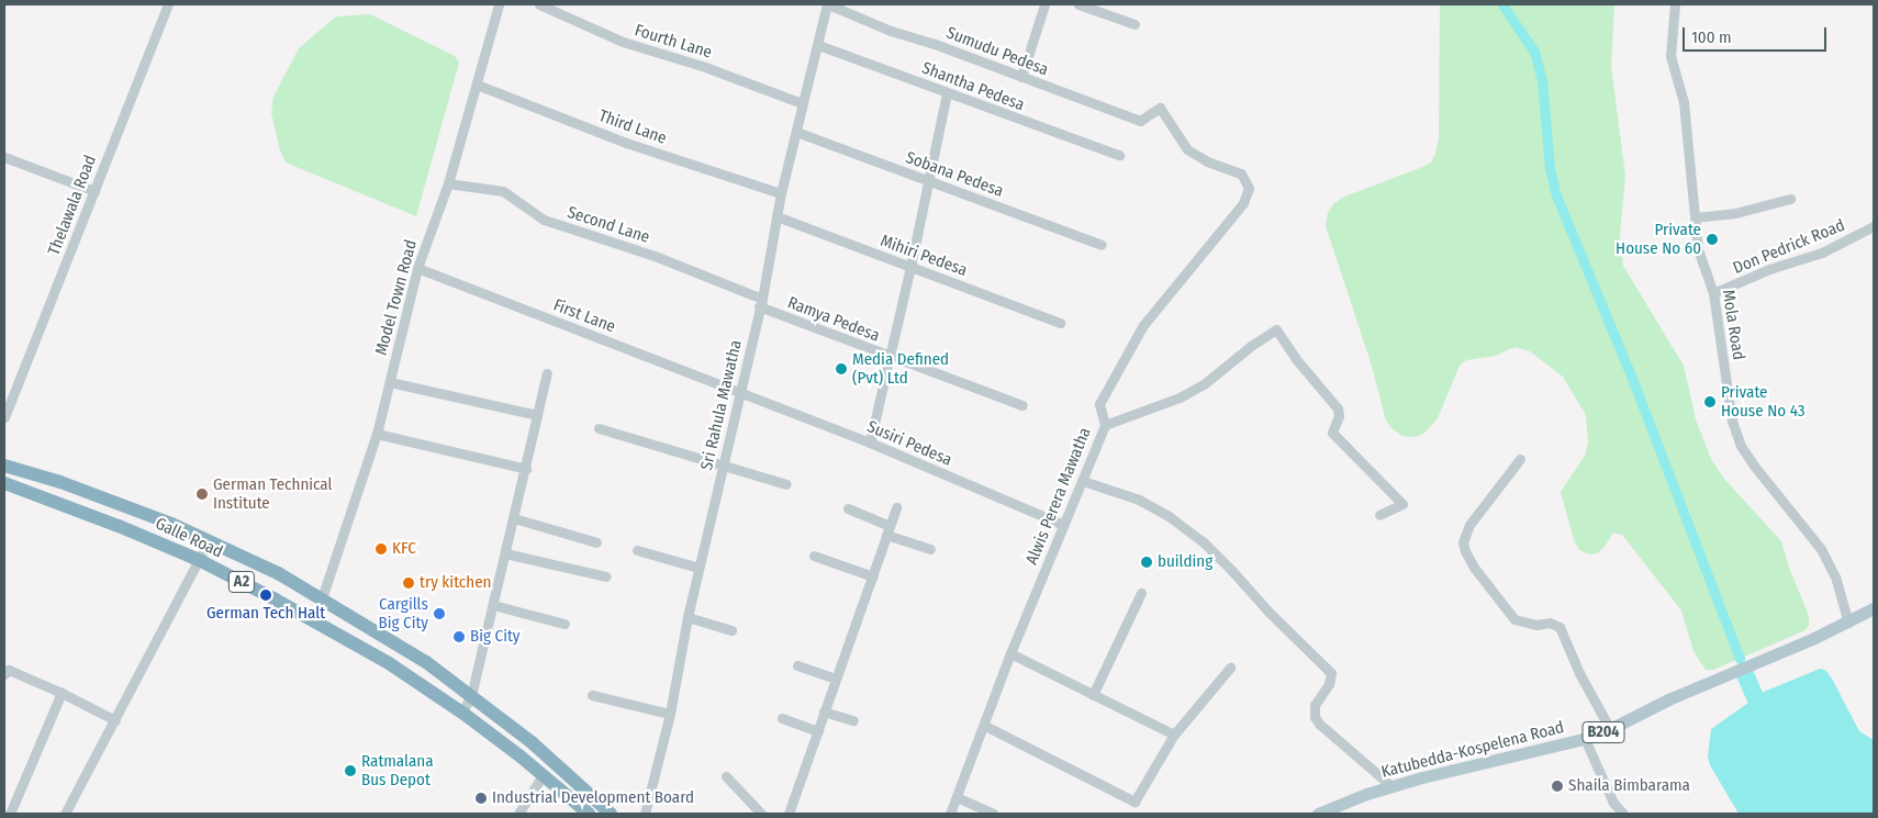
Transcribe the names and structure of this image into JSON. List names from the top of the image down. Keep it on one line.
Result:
{"streets":{"highway":["Galle Road","A2"],"main road":["B204","Katubedda-Kospelena Road"],"street":["Fourth Lane","Sumudu Pedesa","Shantha Pedesa","Third Lane","Sobana Pedesa","Thelawala Road","Second Lane","Don Pedrick Road","Mihiri Pedesa","Model Town Road","First Lane","Ramya Pedesa","Mola Road","Sri Rahula Mawatha","Susiri Pedesa","Alwis Perera Mawatha"]},"crossings":[["Fourth Lane","Sri Rahula Mawatha"],["Sumudu Pedesa","Sri Rahula Mawatha"],["Sumudu Pedesa","Alwis Perera Mawatha"],["Shantha Pedesa","Sri Rahula Mawatha"],["Third Lane","Model Town Road"],["Third Lane","Sri Rahula Mawatha"],["Sobana Pedesa","Sri Rahula Mawatha"],["Second Lane","Model Town Road"],["Second Lane","Ramya Pedesa"],["Second Lane","Sri Rahula Mawatha"],["Don Pedrick Road","Mola Road"],["Mihiri Pedesa","Sri Rahula Mawatha"],["Model Town Road","First Lane"],["Model Town Road","Galle Road"],["First Lane","Sri Rahula Mawatha"],["First Lane","Susiri Pedesa"],["Ramya Pedesa","Sri Rahula Mawatha"],["Mola Road","Katubedda-Kospelena Road"],["Sri Rahula Mawatha","Susiri Pedesa"],["Susiri Pedesa","Alwis Perera Mawatha"],["Galle Road","A2"]],"places":["Private House No 60","Media Defined (Pvt) Ltd","Private House No 43","German Technical Institute","KFC","building","try kitchen","German Tech Halt","Cargills Big City","Big City","Ratmalana Bus Depot","Shaila Bimbarama","Industrial Development Board"],"scale_bar":"100 m"}
